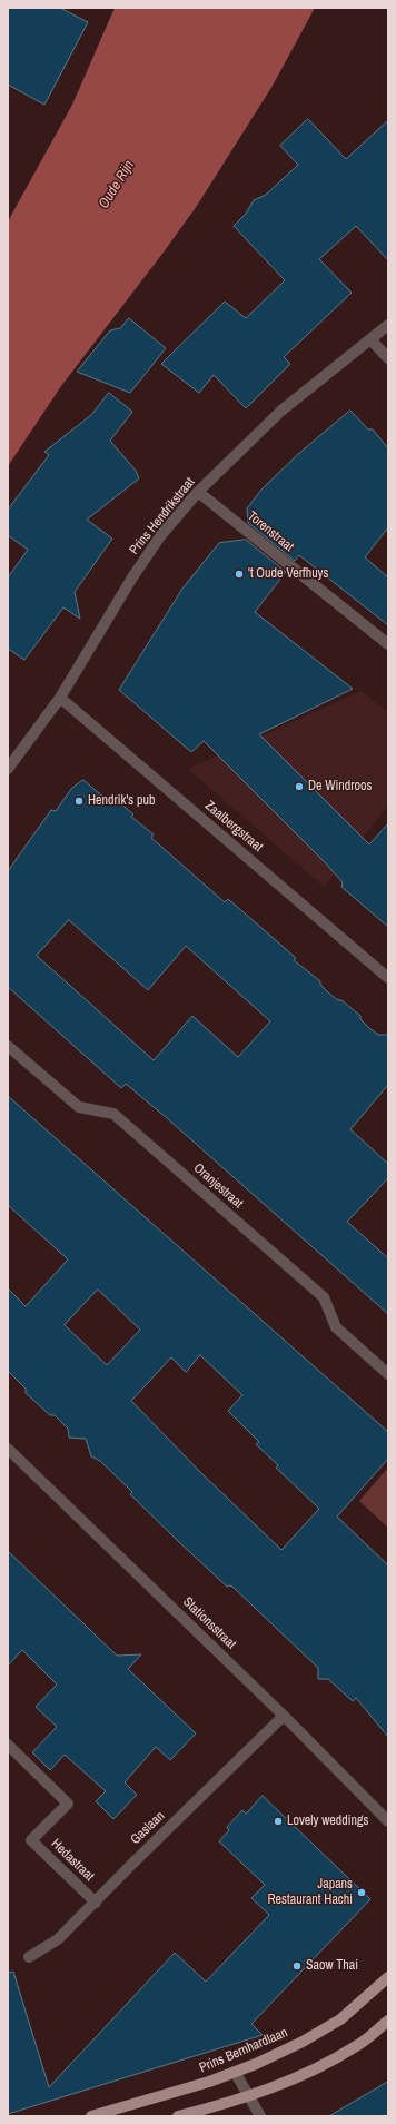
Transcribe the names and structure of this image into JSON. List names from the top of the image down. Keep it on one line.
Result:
{"streets":{"main road":["Prins Bernhardlaan"],"street":["Prins Hendrikstraat","Torenstraat","Zaalbergstraat","Oranjestraat","Stationsstraat","Gaslaan","Hedastraat"]},"crossings":[["Prins Hendrikstraat","Torenstraat"],["Prins Hendrikstraat","Zaalbergstraat"],["Stationsstraat","Gaslaan"],["Gaslaan","Hedastraat"]],"water":["Oude Rijn"],"places":["'t Oude Verfhuys","De Windroos","Hendrik's pub","Lovely weddings","Japans Restaurant Hachi","Saow Thai"]}
